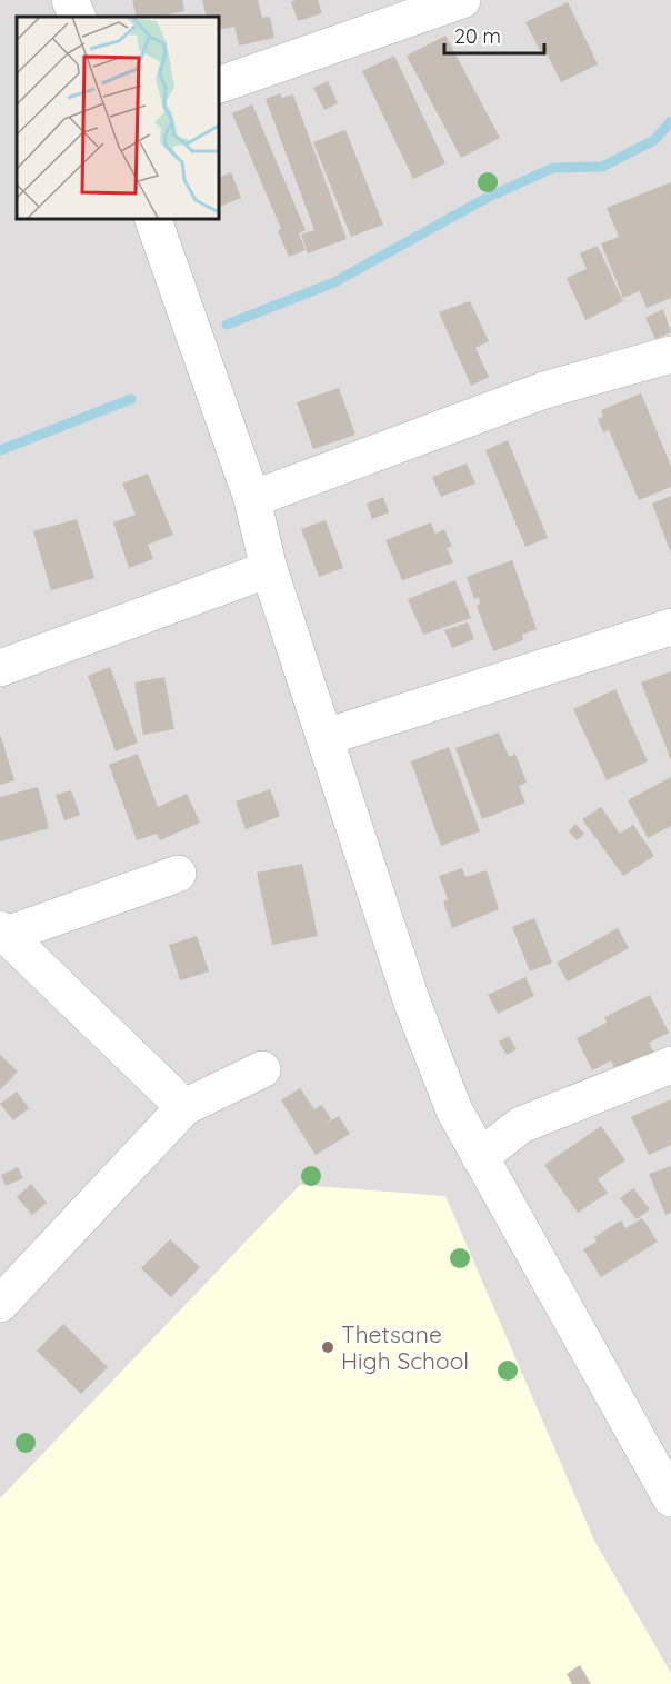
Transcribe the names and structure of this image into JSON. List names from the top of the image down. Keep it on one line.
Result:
{"places":["Thetsane High School"],"scale_bar":"20 m"}
